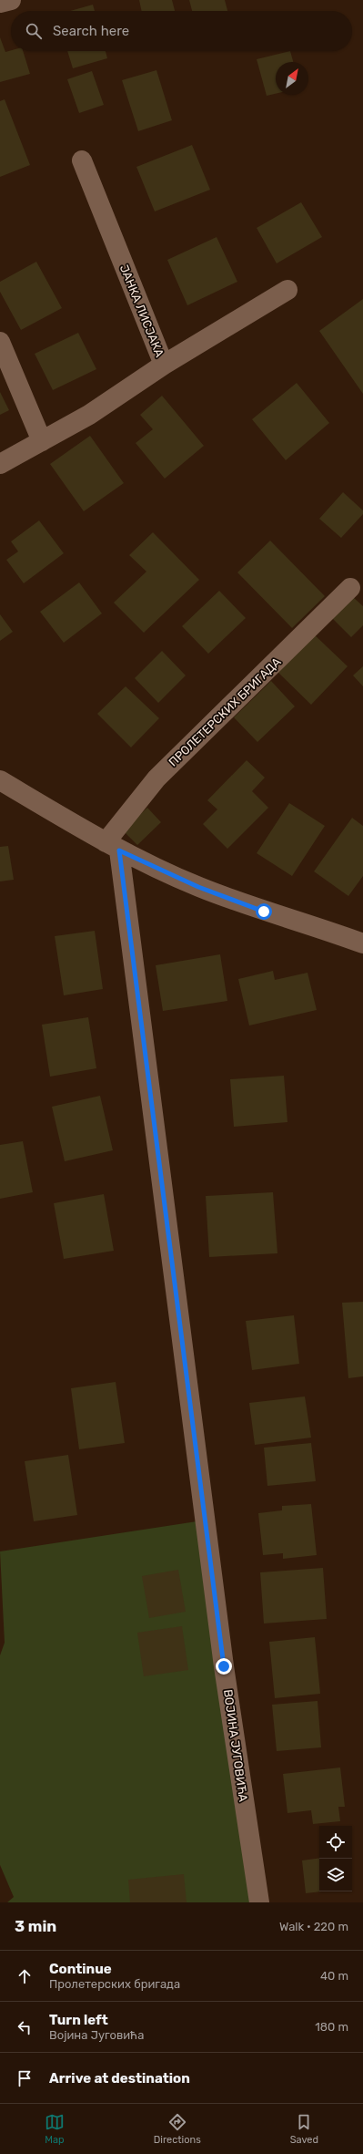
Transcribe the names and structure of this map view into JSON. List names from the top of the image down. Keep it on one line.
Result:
{"streets":{"street":["ЈАНКА ЛИСЈАКА","ПРОЛЕТЕРСКИХ БРИГАДА","ВОЈИНА ЈУГОВИЋА"]},"crossings":[["ПРОЛЕТЕРСКИХ БРИГАДА","ВОЈИНА ЈУГОВИЋА"]],"north":"top right","page":{"search":"Search here","heading":["3 min","Walk · 220 m"],"list":[["Continue","Пролетерских бригада","40 m"],["Turn left","Војина Југовића","180 m"],"Arrive at destination"],"nav":["Map","Directions","Saved"]}}
